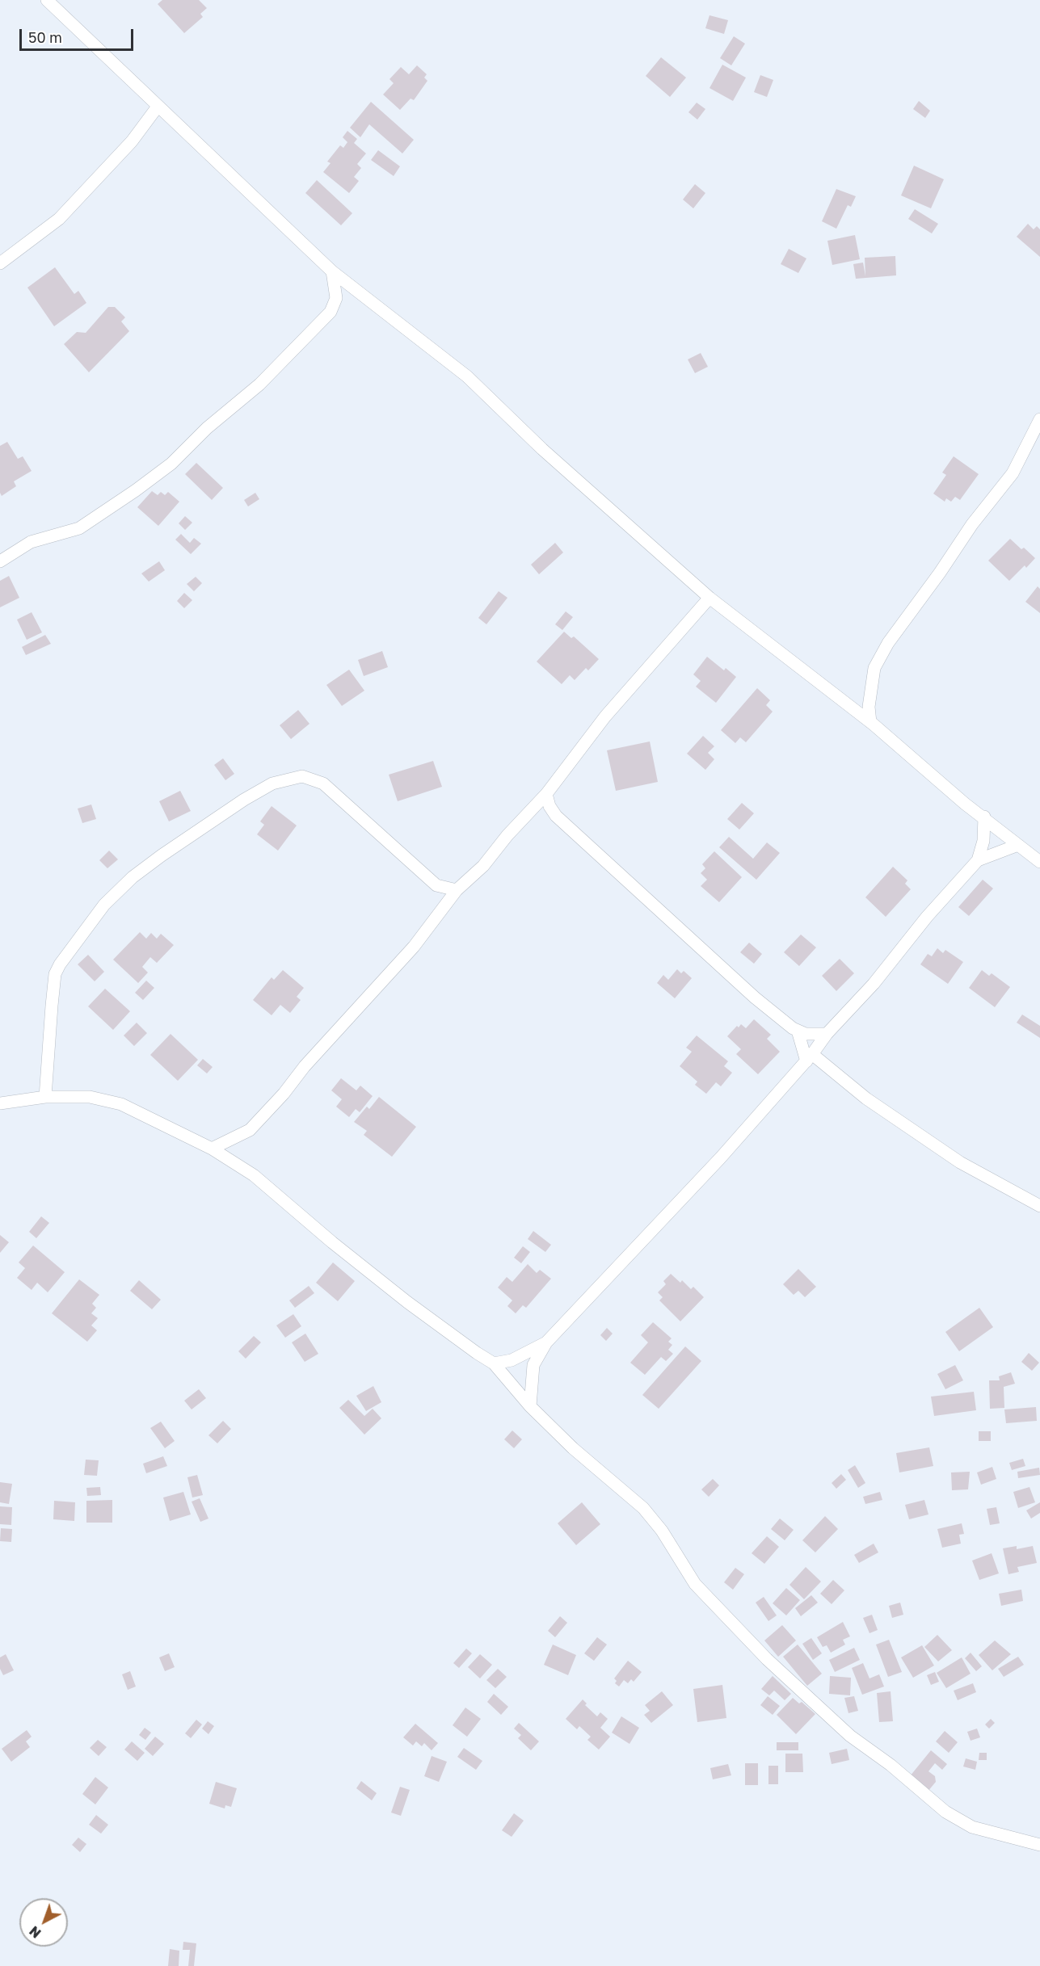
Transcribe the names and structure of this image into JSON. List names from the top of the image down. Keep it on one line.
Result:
{"scale_bar":"50 m","north":"bottom left"}
